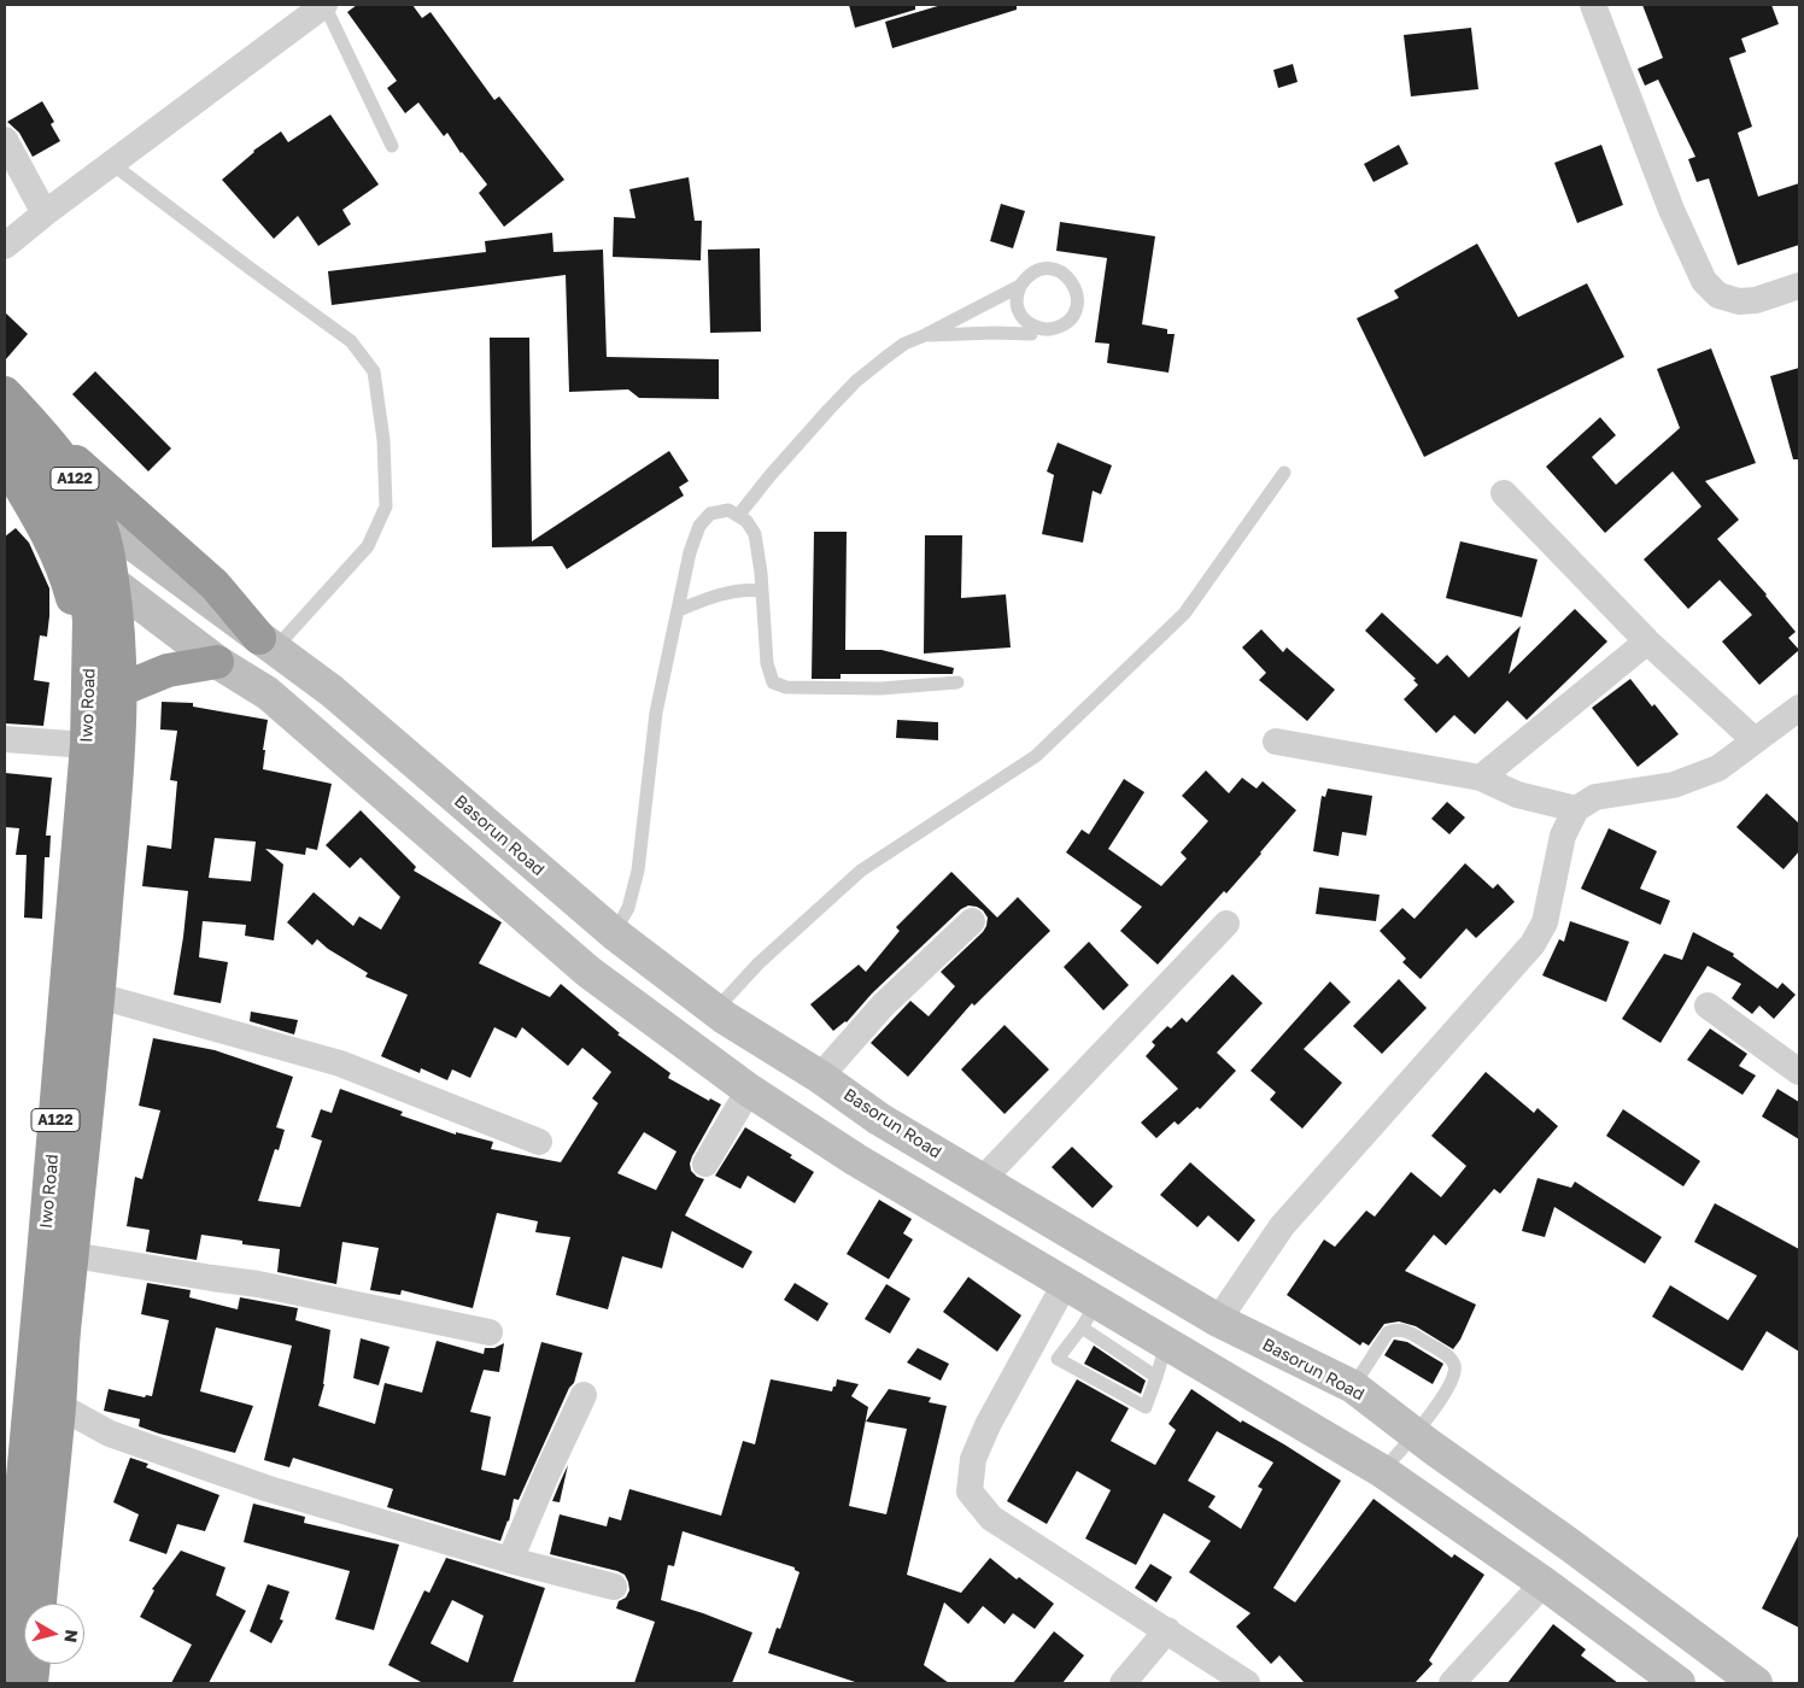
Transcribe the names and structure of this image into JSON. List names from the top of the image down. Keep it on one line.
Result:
{"streets":{"highway":["A122","Iwo Road"],"main road":["Basorun Road"]},"crossings":[["A122","Iwo Road"],["A122","Basorun Road"]],"north":"right"}
